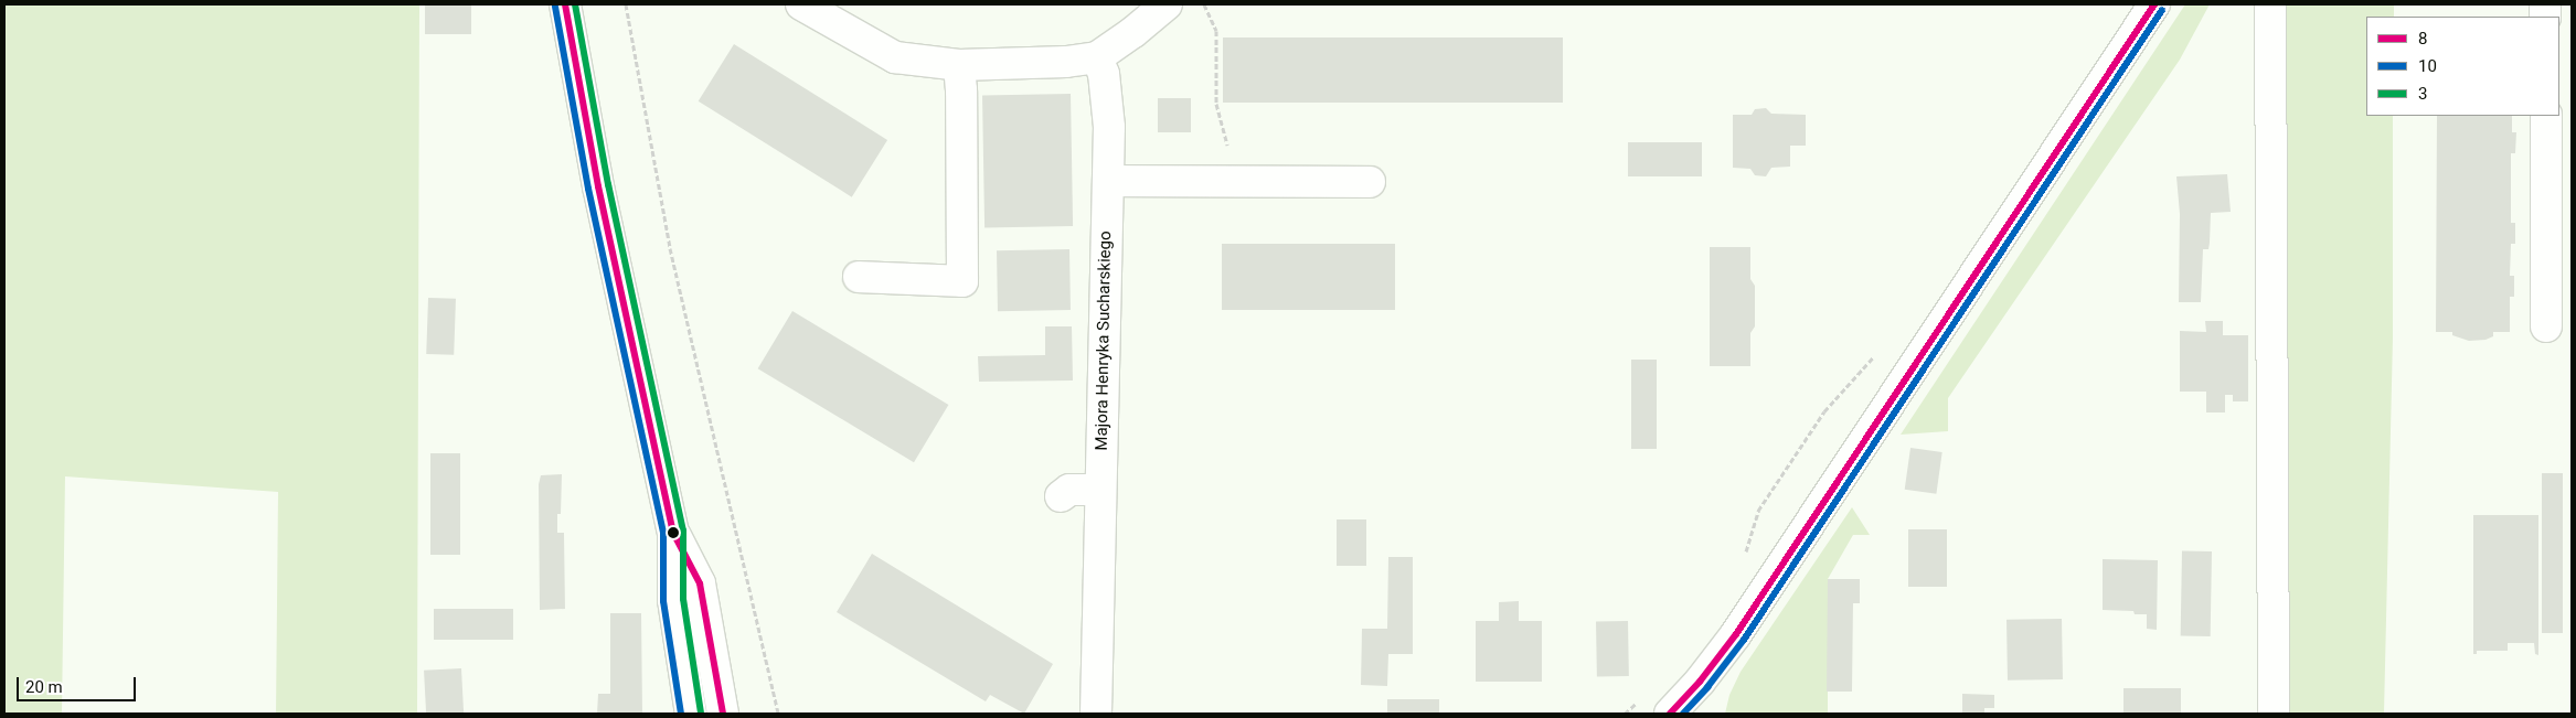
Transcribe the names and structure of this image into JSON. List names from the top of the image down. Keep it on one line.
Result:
{"streets":{"street":["Majora Henryka Sucharskiego"]},"lines":["transit line 8","transit line 3","transit line 10"],"legend":["8","10","3"],"scale_bar":"20 m"}
